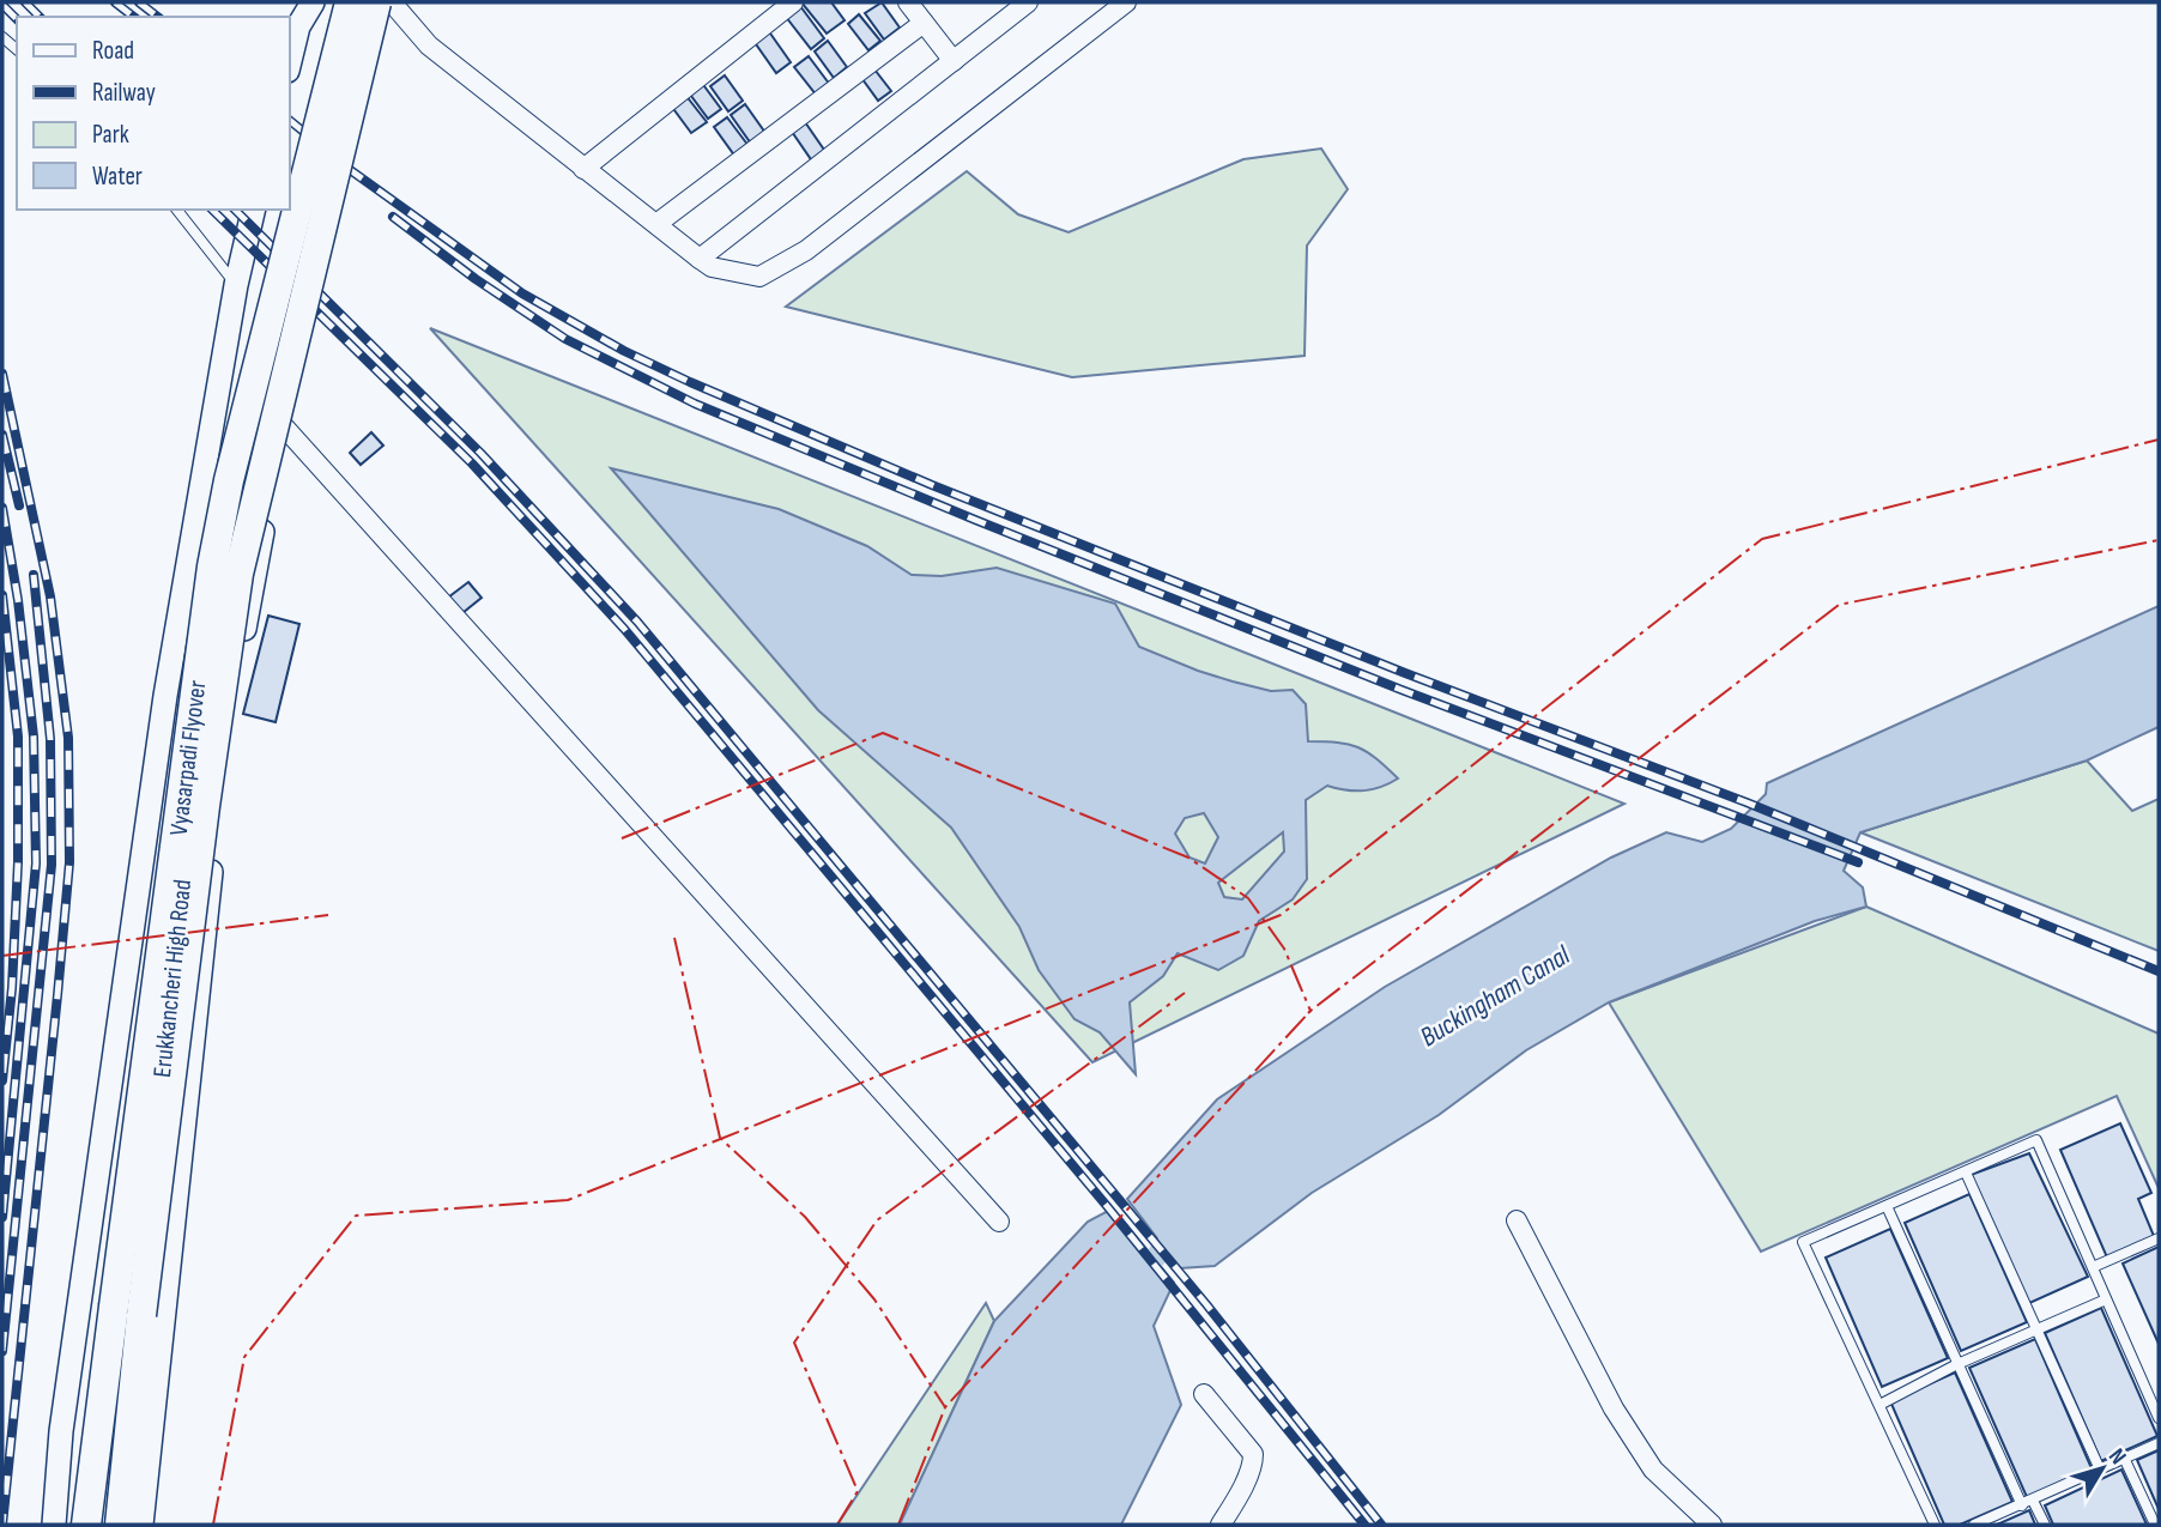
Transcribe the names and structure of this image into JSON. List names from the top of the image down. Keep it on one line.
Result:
{"streets":{"main road":["Vyasarpadi Flyover"],"street":["Erukkancheri High Road"]},"water":["Buckingham Canal"],"legend":["Road","Railway","Park","Water"],"north":"top right"}
